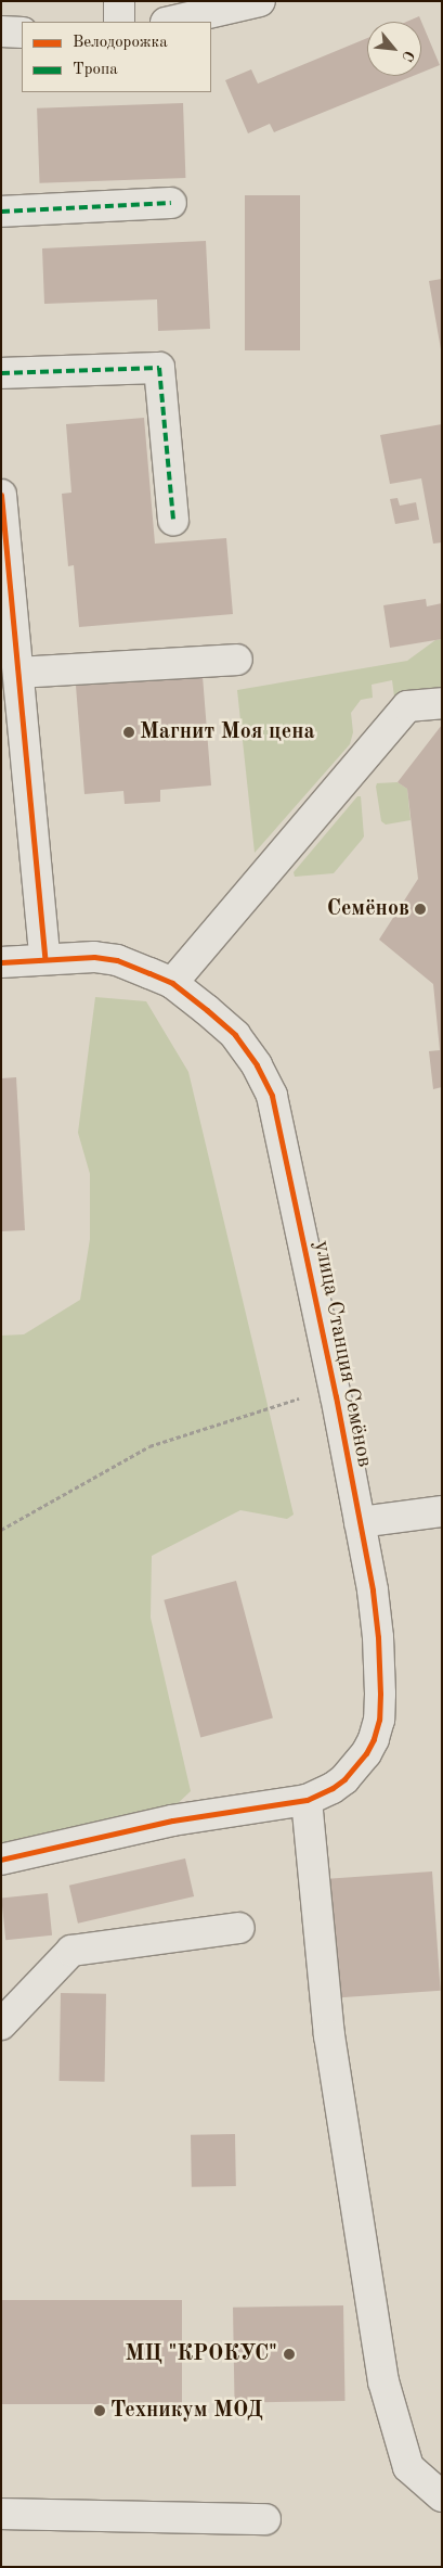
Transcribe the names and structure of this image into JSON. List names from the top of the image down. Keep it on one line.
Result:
{"streets":{"street":["улица Станция Семёнов"]},"places":["Магнит Моя цена","Семёнов","МЦ \"КРОКУС\"","Техникум МОД"],"legend":["Велодорожка","Тропа"],"north":"bottom right"}
